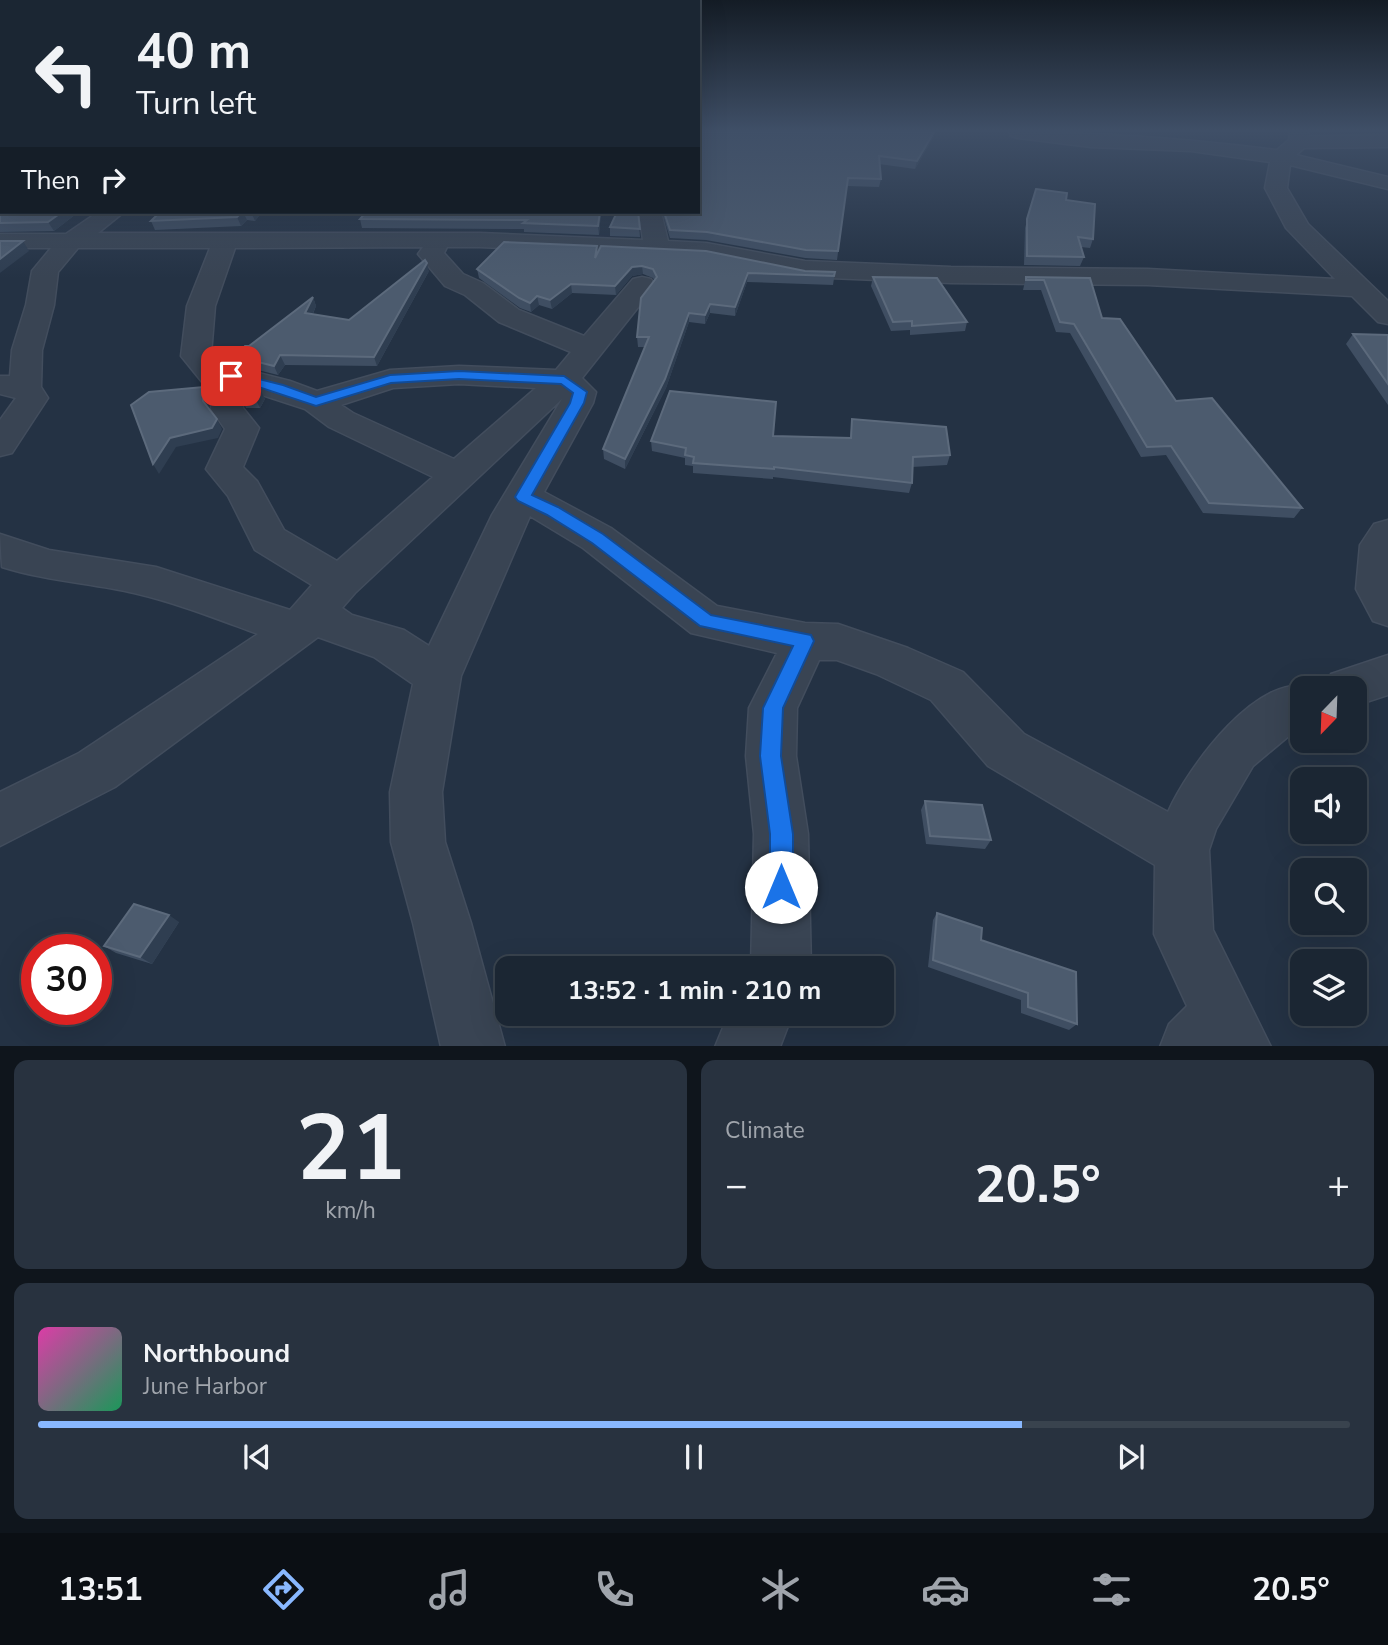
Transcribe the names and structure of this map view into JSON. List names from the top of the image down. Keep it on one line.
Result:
{"north":"bottom left","page":{"turn":["40 m","Turn left"],"then":"Then","limit":"30","trip":"13:52 · 1 min · 210 m","tile":[["21","km/h"],"Climate"],"heat":["−","20.5°","+"],"song":["Northbound","June Harbor"],"tabs":["13:51","20.5°"]}}
